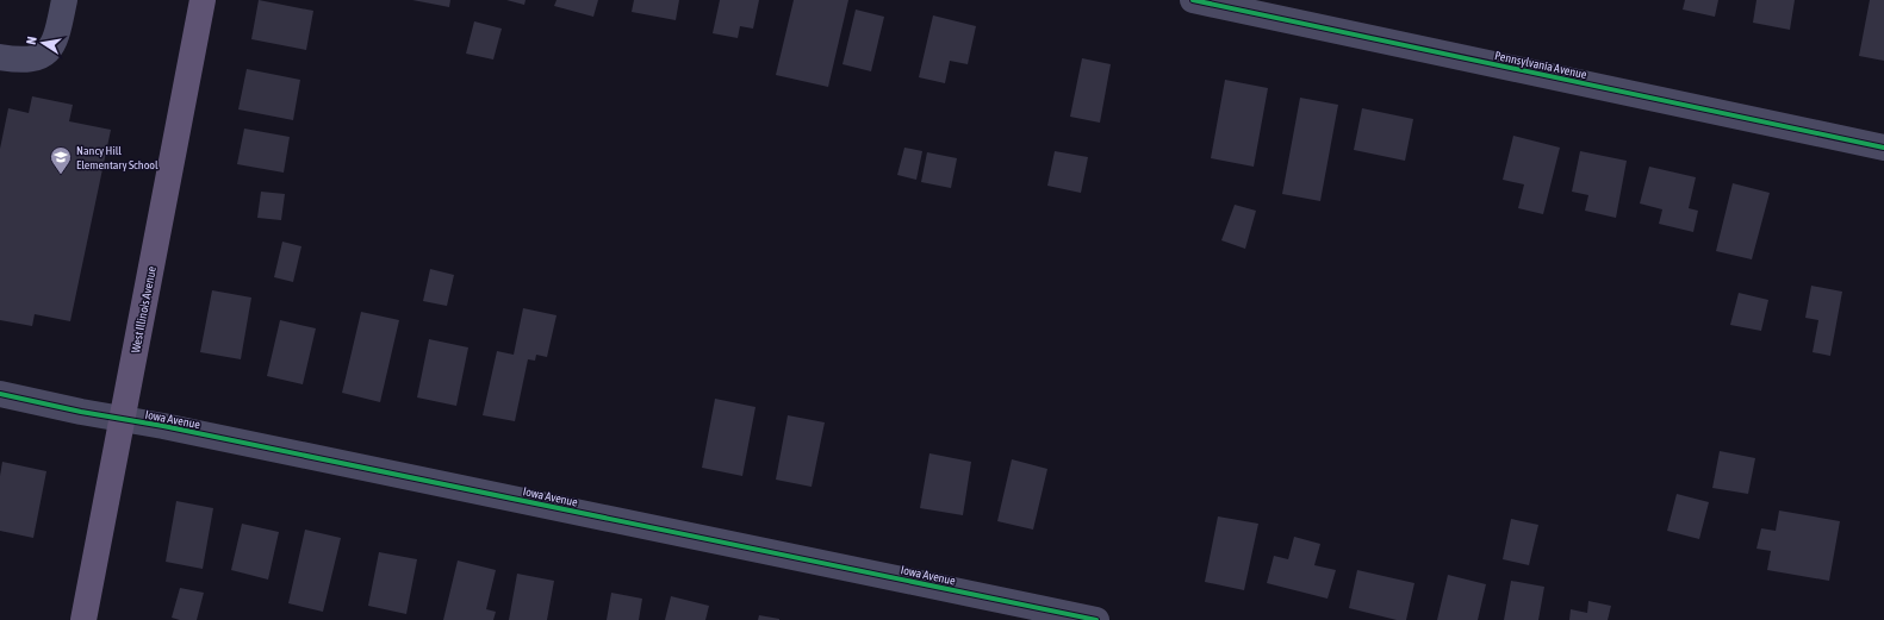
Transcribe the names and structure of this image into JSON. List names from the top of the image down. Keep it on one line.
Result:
{"streets":{"main road":["West Illinois Avenue"],"street":["Pennsylvania Avenue","Iowa Avenue"]},"crossings":[["West Illinois Avenue","Iowa Avenue"]],"places":{"school or university":["Nancy Hill Elementary School"]},"north":"left"}
